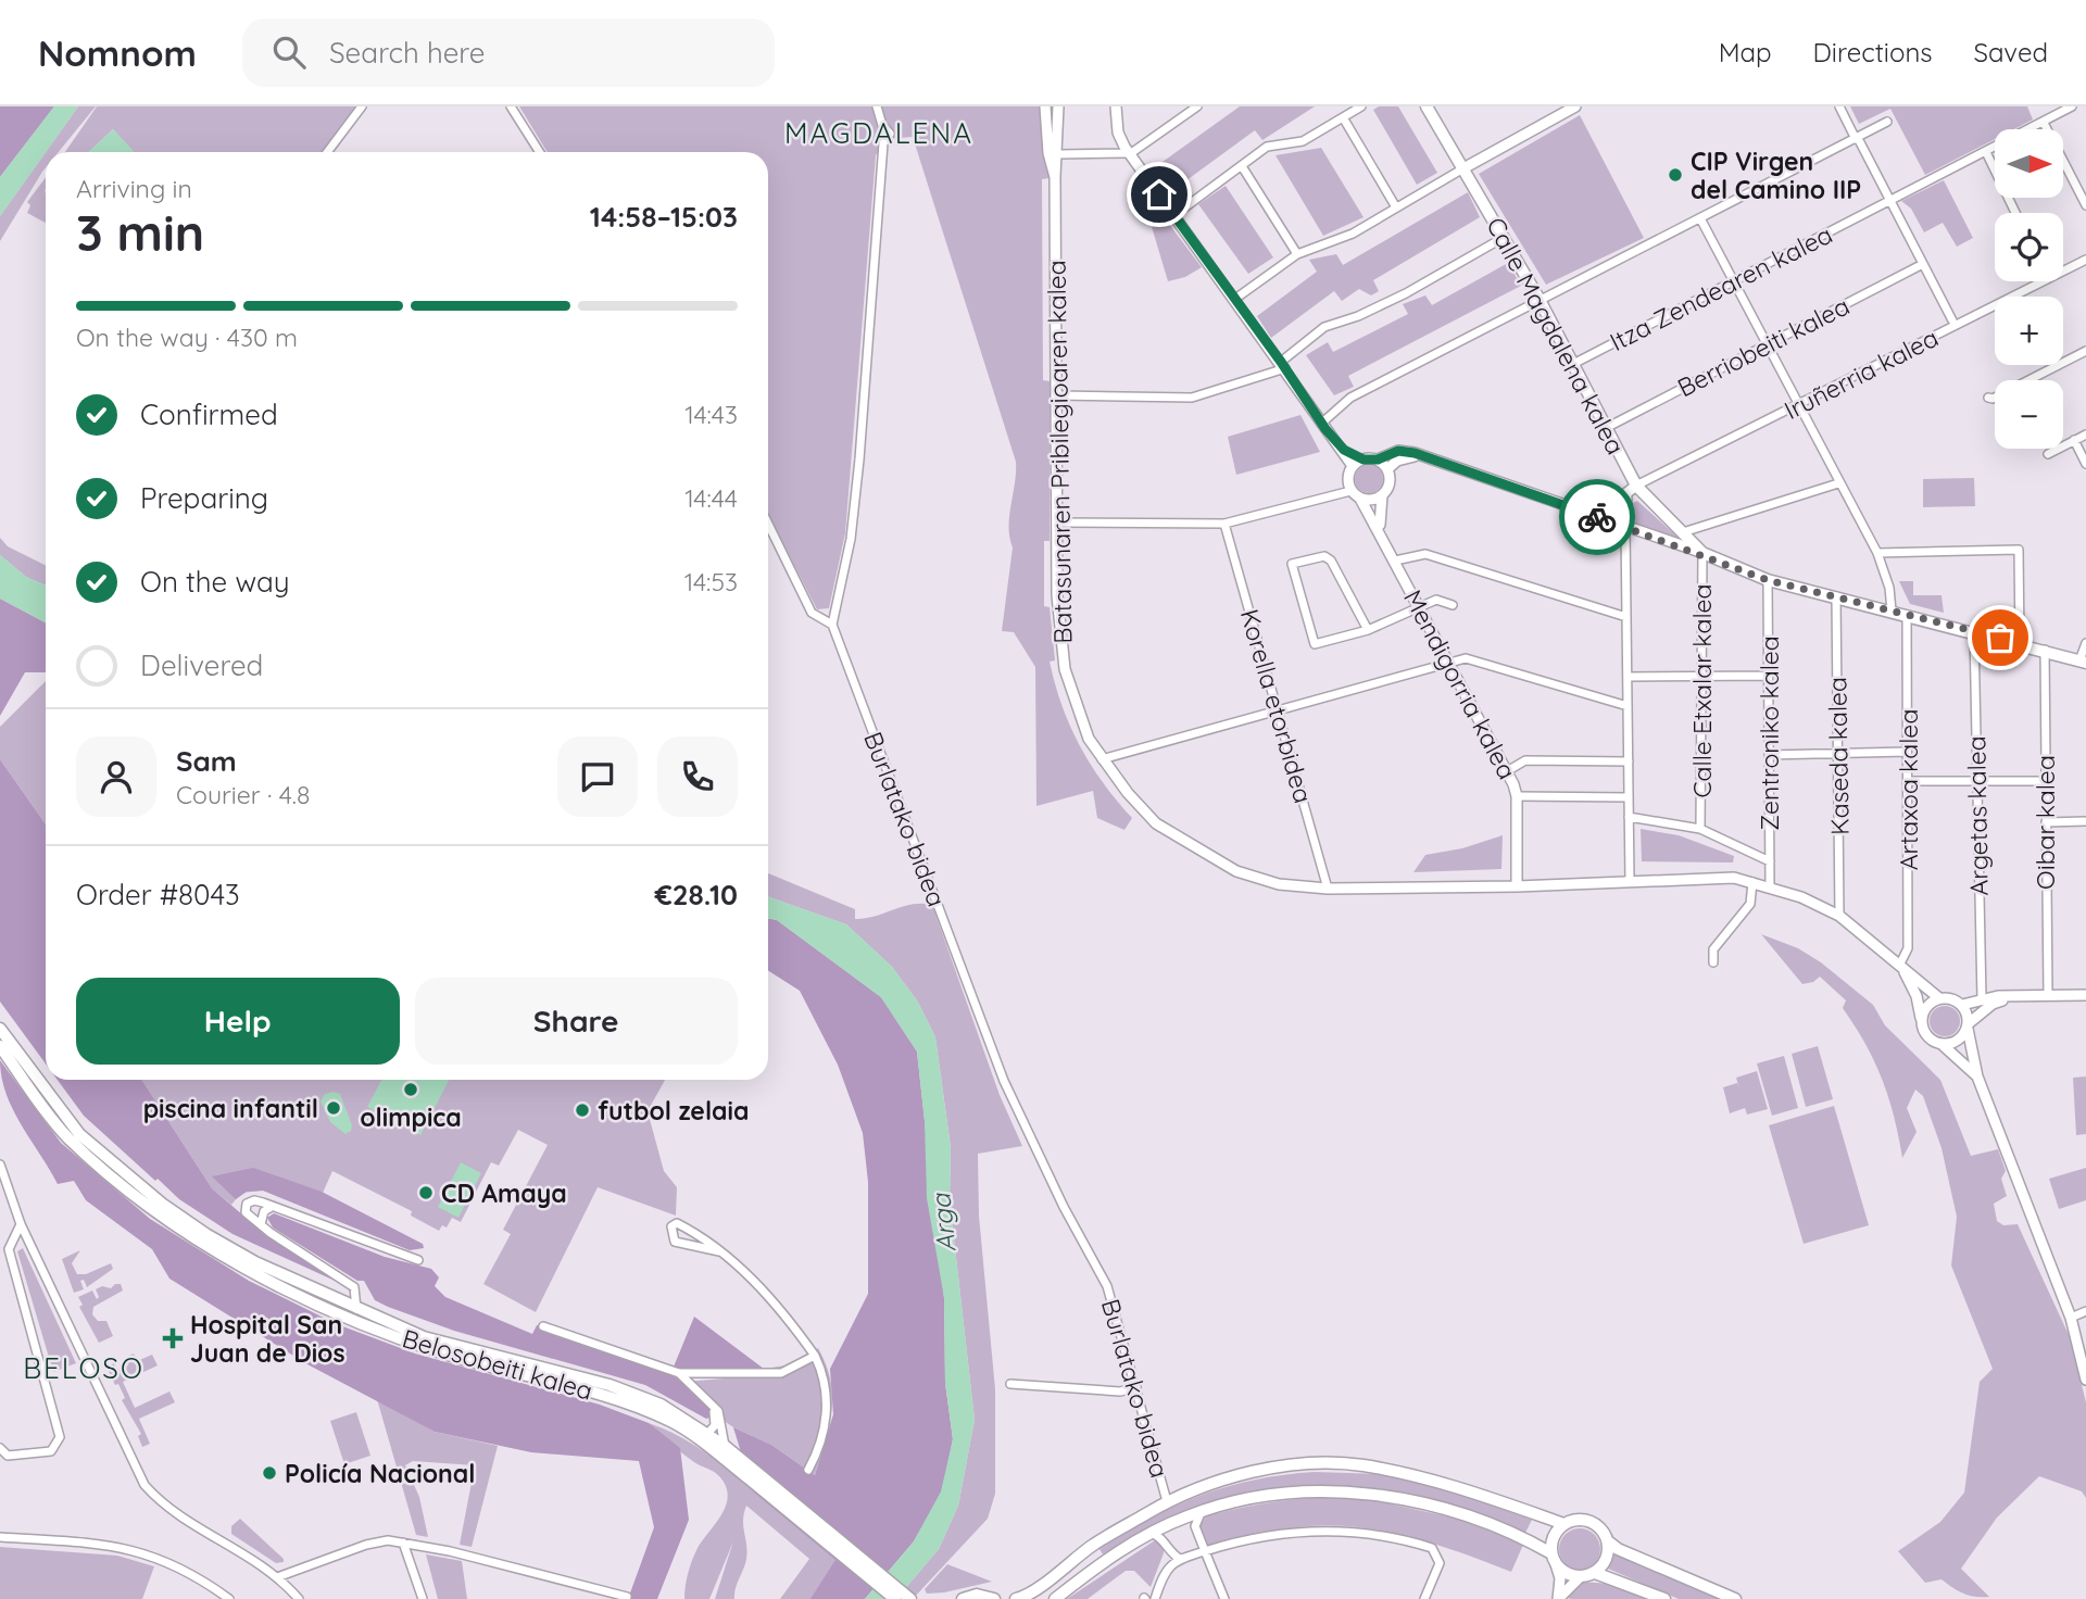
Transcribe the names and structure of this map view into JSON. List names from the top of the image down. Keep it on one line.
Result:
{"streets":{"main road":["Calle Magdalena kalea","Belosobeiti kalea"],"street":["Itza Zendearen kalea","Berriobeiti kalea","Iruñerria kalea","Batasunaren Pribilegioaren kalea","Mendigorria kalea","Calle Etxalar kalea","Korella etorbidea","Zentroniko kalea","Kaseda kalea","Artaxoa kalea","Argetas kalea","Burlatako bidea","Oibar kalea"]},"crossings":[["Itza Zendearen kalea","Calle Magdalena kalea"],["Calle Magdalena kalea","Berriobeiti kalea"],["Calle Magdalena kalea","Iruñerria kalea"],["Calle Magdalena kalea","Calle Etxalar kalea"],["Batasunaren Pribilegioaren kalea","Mendigorria kalea"],["Batasunaren Pribilegioaren kalea","Korella etorbidea"],["Batasunaren Pribilegioaren kalea","Zentroniko kalea"],["Batasunaren Pribilegioaren kalea","Kaseda kalea"],["Batasunaren Pribilegioaren kalea","Artaxoa kalea"]],"districts":["MAGDALENA","BELOSO"],"water":["Arga"],"places":{"other":["CIP Virgen del Camino IIP","olimpica","piscina infantil","futbol zelaia","CD Amaya","Policía Nacional"],"health":["Hospital San Juan de Dios"]},"north":"right","page":{"header":"Nomnom","search":"Search here","nav":["Map","Directions","Saved"],"map_buttons":["+","−"],"heading":["3 min","Arriving in","14:58–15:03"],"panel":["Sam","Courier · 4.8","Order #8043","€28.10"],"bar":"On the way · 430 m","list":[["Confirmed","14:43"],["Preparing","14:44"],["On the way","14:53"],"Delivered"],"buttons":["Help","Share"]}}
